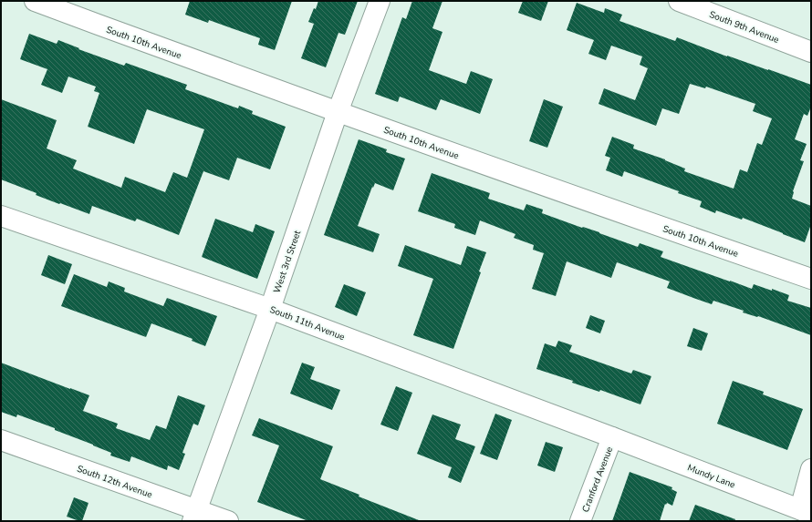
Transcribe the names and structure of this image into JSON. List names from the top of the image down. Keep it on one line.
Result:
{"streets":{"street":["South 9th Avenue","South 10th Avenue","West 3rd Street","South 11th Avenue","Mundy Lane","Cranford Avenue","South 12th Avenue"]},"crossings":[["South 10th Avenue","West 3rd Street"],["West 3rd Street","South 11th Avenue"],["West 3rd Street","South 12th Avenue"],["South 11th Avenue","Mundy Lane"],["South 11th Avenue","Cranford Avenue"],["Mundy Lane","Cranford Avenue"]]}
